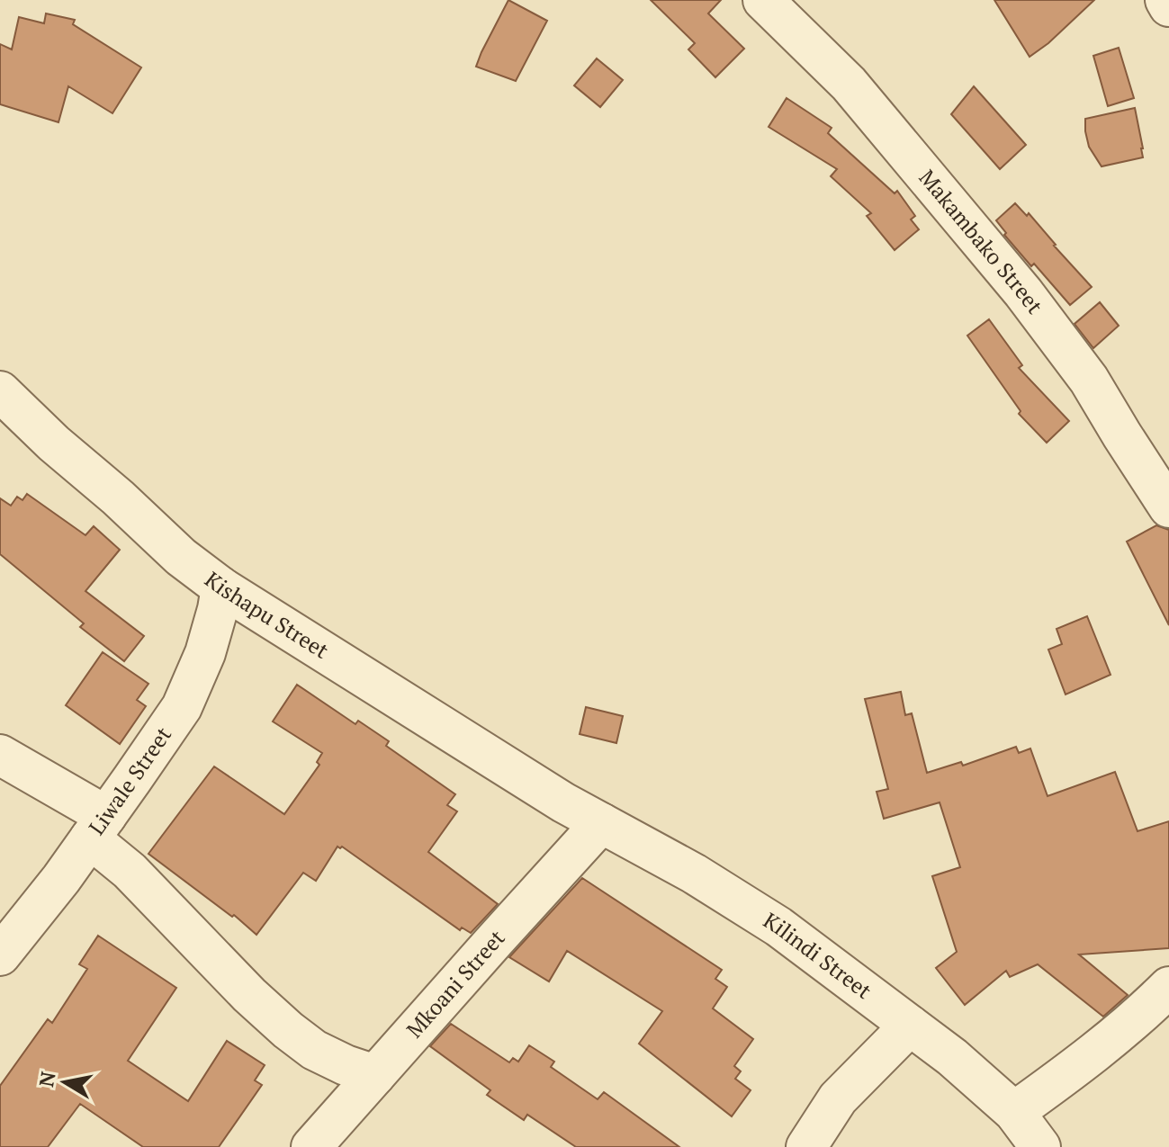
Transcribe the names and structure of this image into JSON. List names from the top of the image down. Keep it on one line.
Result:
{"streets":{"street":["Makambako Street","Kishapu Street","Liwale Street","Kilindi Street","Mkoani Street"]},"crossings":[["Kishapu Street","Liwale Street"],["Kishapu Street","Kilindi Street"],["Kilindi Street","Mkoani Street"]],"north":"left"}
